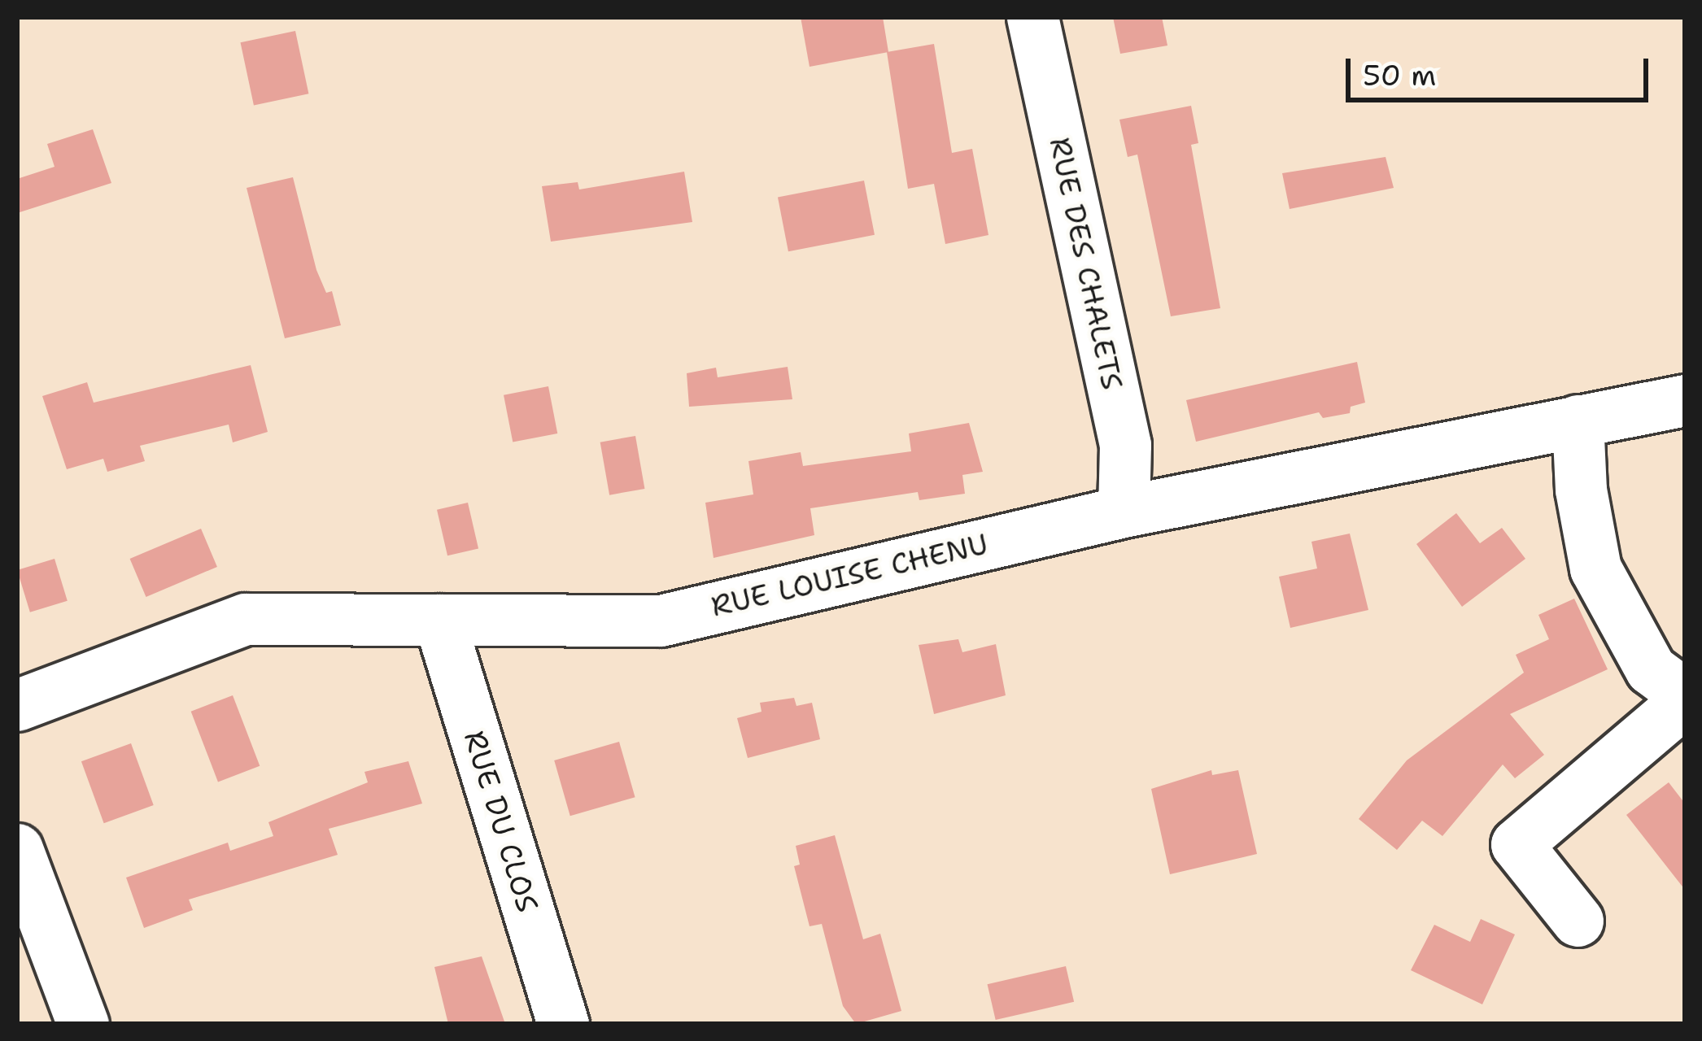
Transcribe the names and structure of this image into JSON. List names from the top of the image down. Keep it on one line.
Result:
{"streets":{"street":["RUE DES CHALETS","RUE LOUISE CHENU","RUE DU CLOS"]},"crossings":[["RUE DES CHALETS","RUE LOUISE CHENU"],["RUE LOUISE CHENU","RUE DU CLOS"]],"scale_bar":"50 m"}
